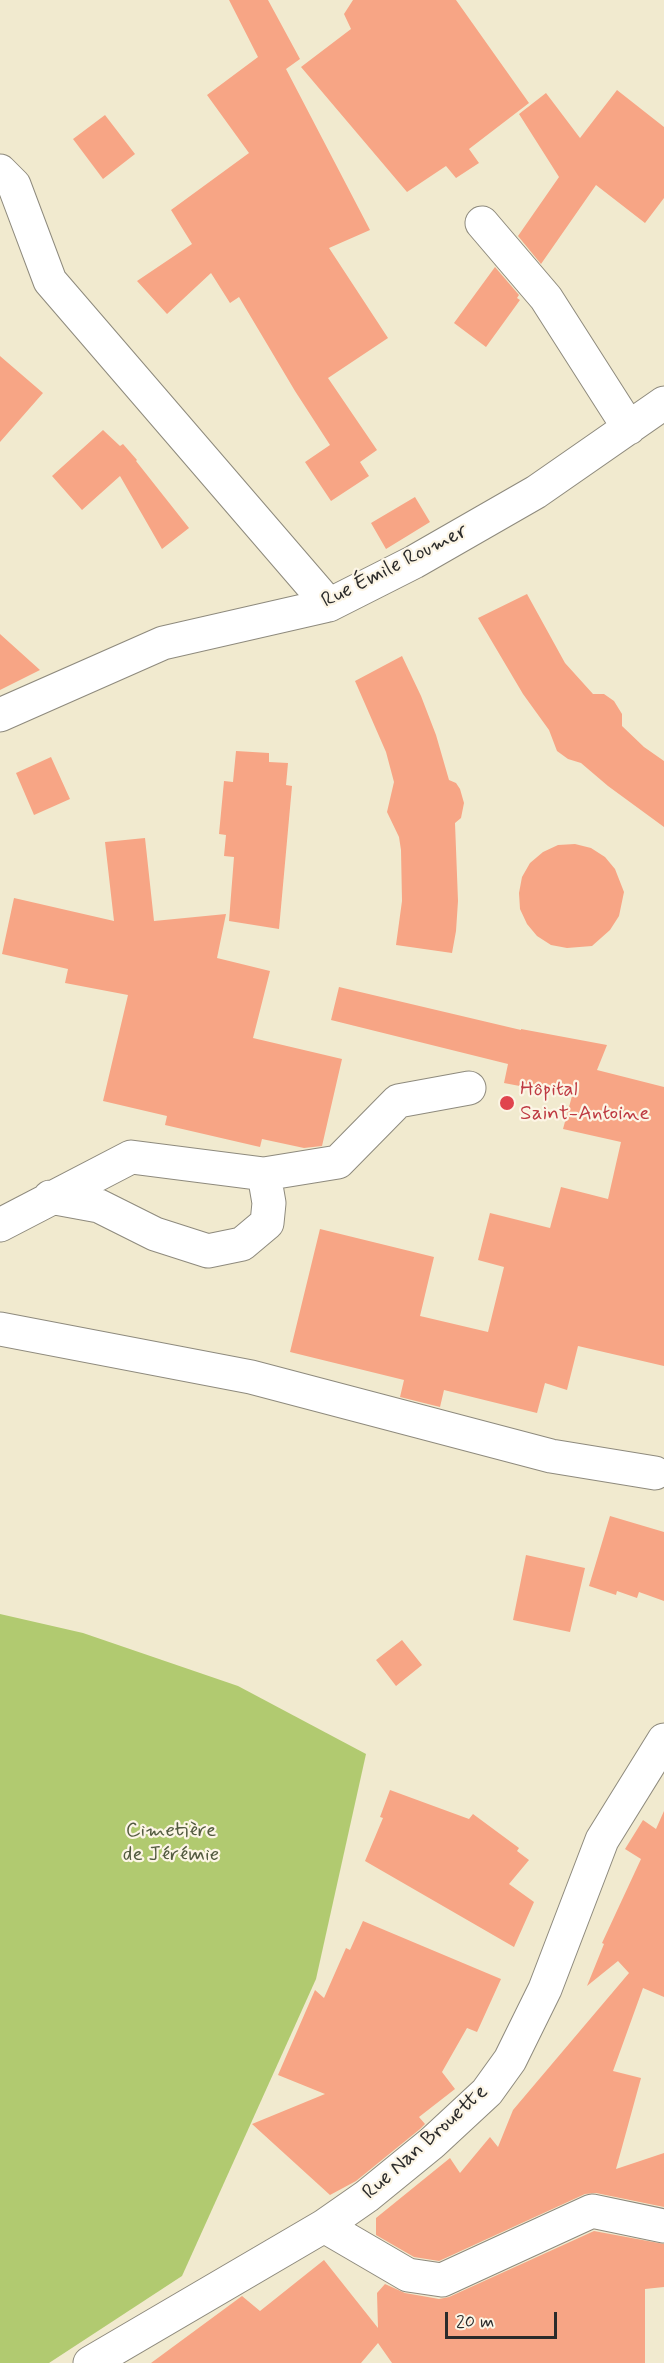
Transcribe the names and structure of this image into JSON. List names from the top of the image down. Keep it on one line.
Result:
{"streets":{"street":["Rue Émile Roumer","Rue Nan Brouette"]},"parks":["Cimetière de Jérémie"],"places":["Hôpital Saint-Antoine"],"scale_bar":"20 m"}
